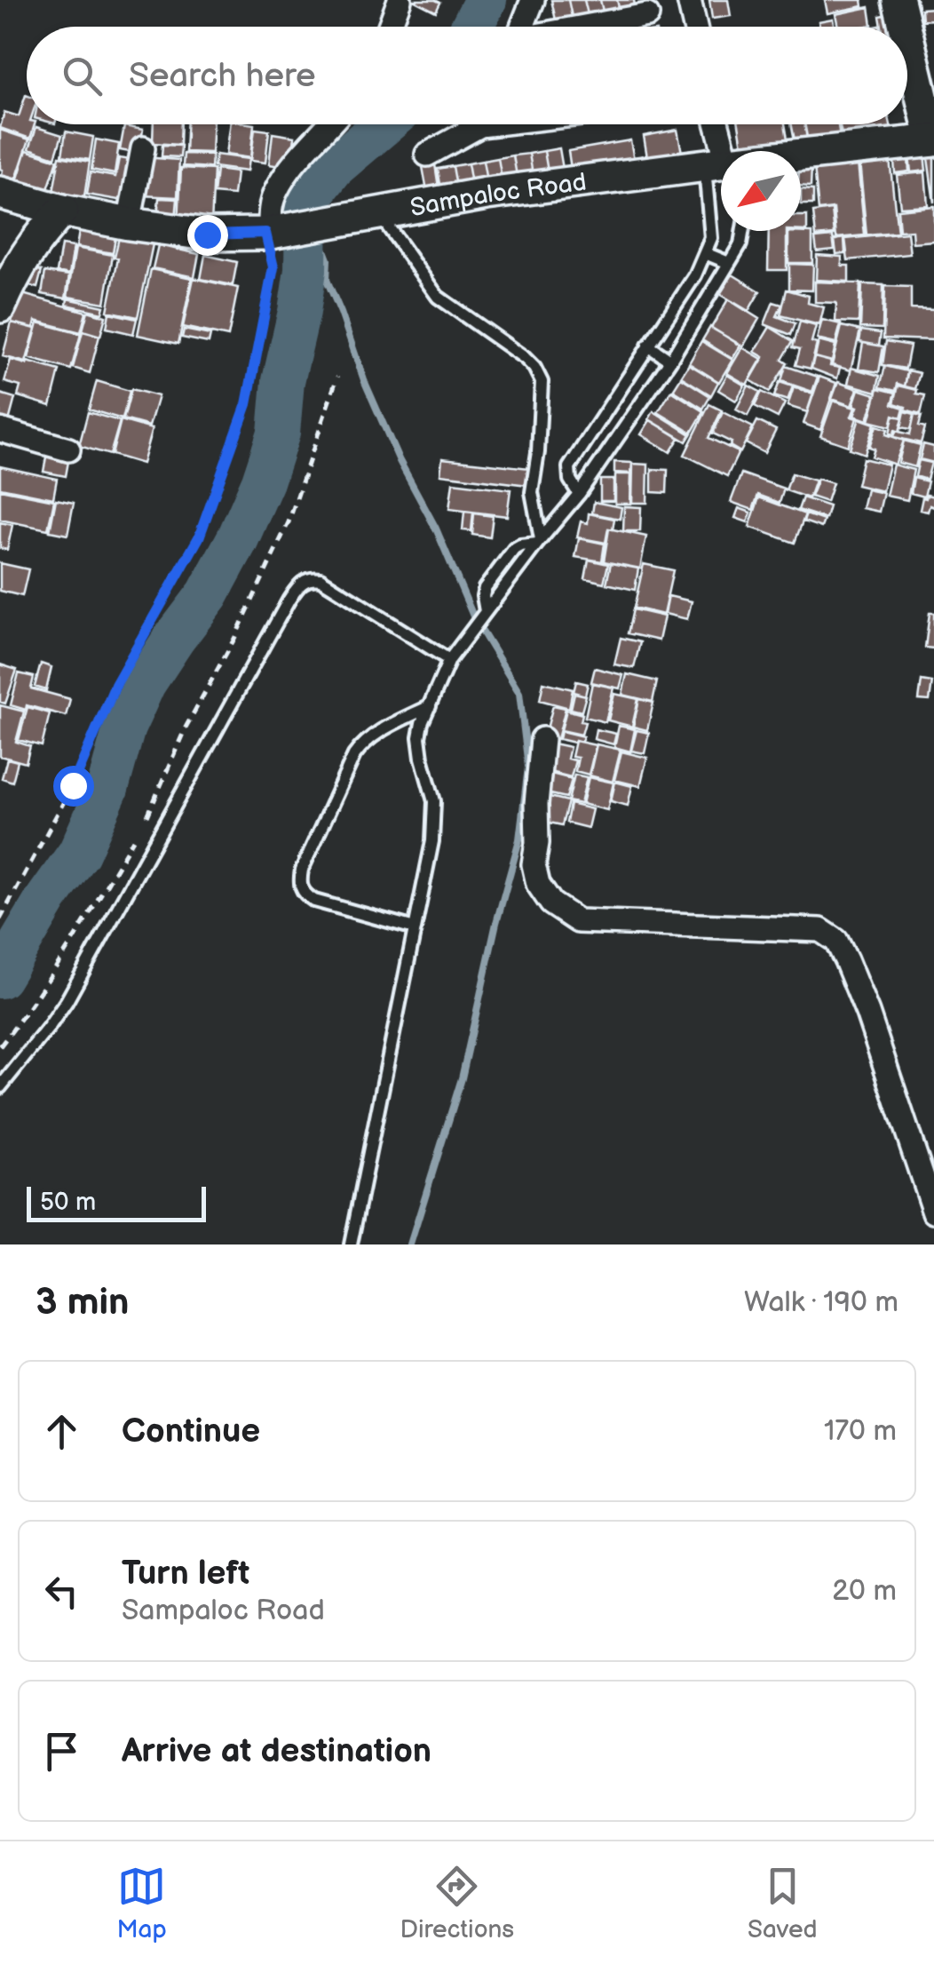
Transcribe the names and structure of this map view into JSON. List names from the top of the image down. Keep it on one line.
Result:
{"streets":{"main road":["Sampaloc Road"]},"scale_bar":"50 m","north":"bottom left","page":{"search":"Search here","scale":"50 m","heading":["3 min","Walk · 190 m"],"list":[["Continue","170 m"],["Turn left","Sampaloc Road","20 m"],"Arrive at destination"],"nav":["Map","Directions","Saved"]}}
